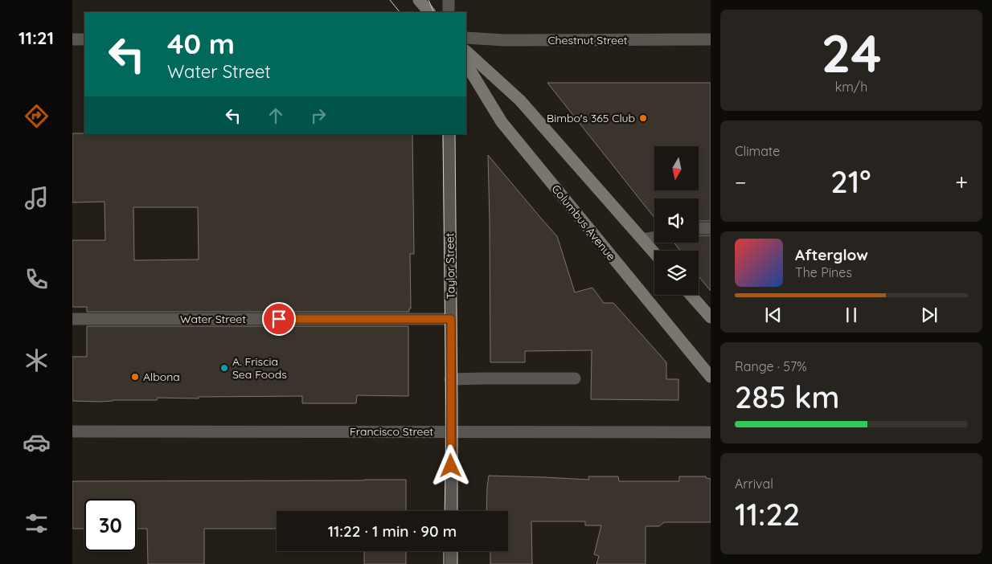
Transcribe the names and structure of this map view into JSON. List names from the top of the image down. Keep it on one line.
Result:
{"streets":{"main road":["Columbus Avenue"],"street":["Chestnut Street","Taylor Street","Water Street","Francisco Street"]},"crossings":[["Taylor Street","Water Street"],["Taylor Street","Francisco Street"]],"places":["Bimbo's 365 Club","A. Friscia Sea Foods","Albona"],"north":"bottom","page":{"tabs":"11:21","tile":[["24","km/h"],"Climate",["Range · 57%","285 km"],["Arrival","11:22"]],"turn":["40 m","Water Street"],"heat":["−","21°","+"],"song":["Afterglow","The Pines"],"limit":"30","trip":"11:22 · 1 min · 90 m"}}
